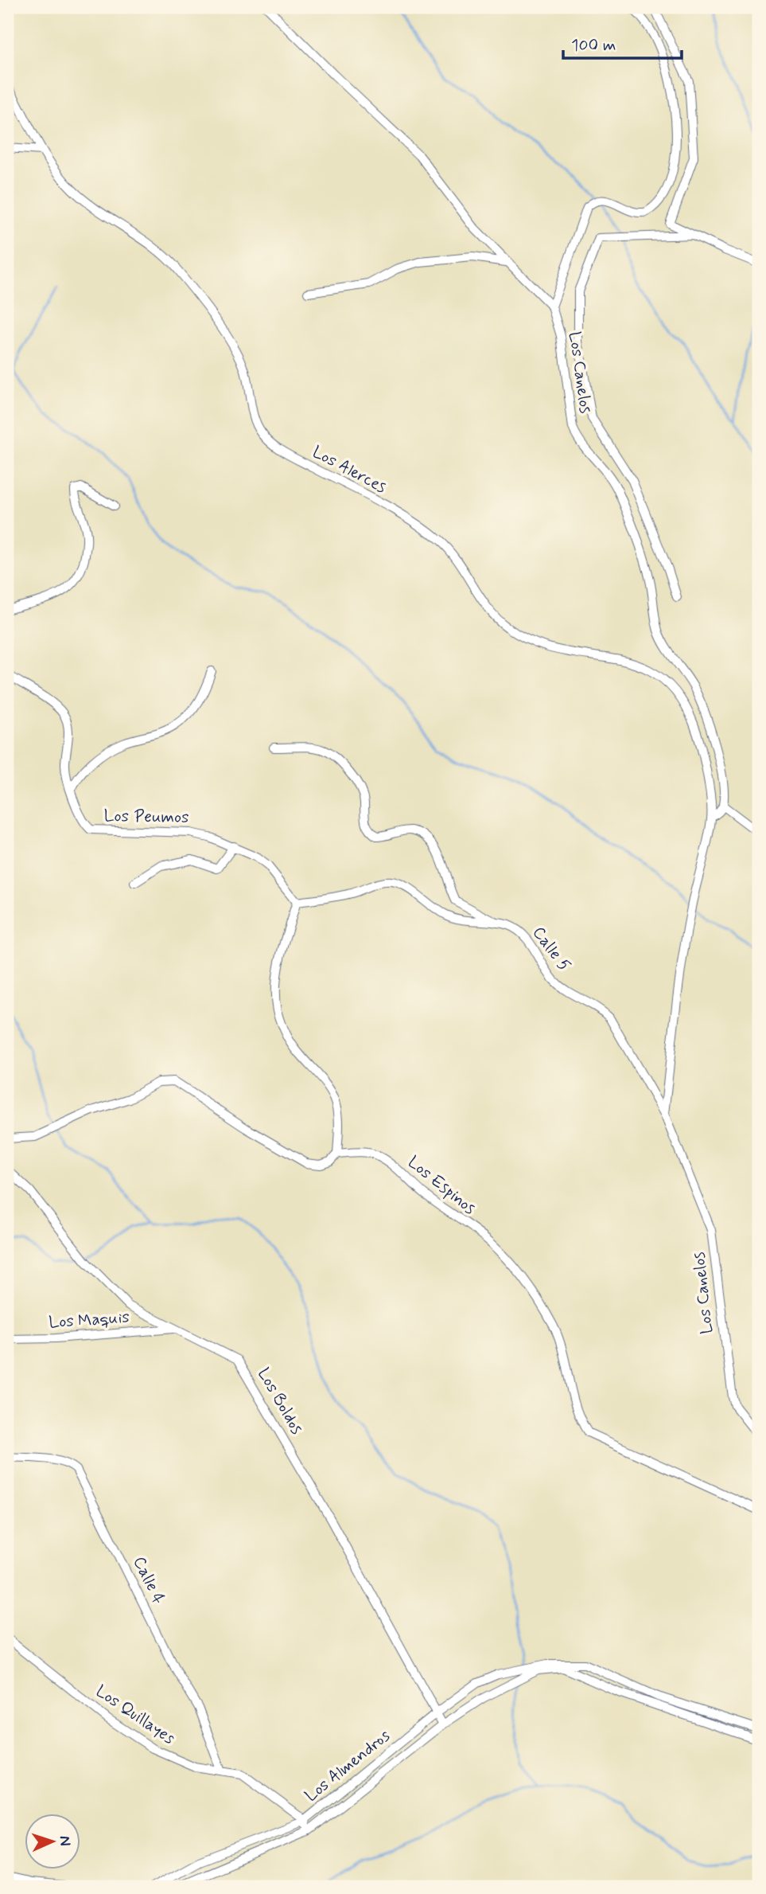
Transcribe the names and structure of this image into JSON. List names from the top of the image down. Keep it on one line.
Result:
{"streets":{"street":["Los Canelos","Los Alerces","Los Peumos","Calle 5","Los Espinos","Los Maquis","Los Boldos","Calle 4","Los Quillayes","Los Almendros"]},"crossings":[["Los Canelos","Calle 5"],["Los Peumos","Calle 5"],["Los Maquis","Los Boldos"],["Los Boldos","Los Almendros"],["Calle 4","Los Quillayes"],["Los Quillayes","Los Almendros"]],"scale_bar":"100 m","north":"right"}
